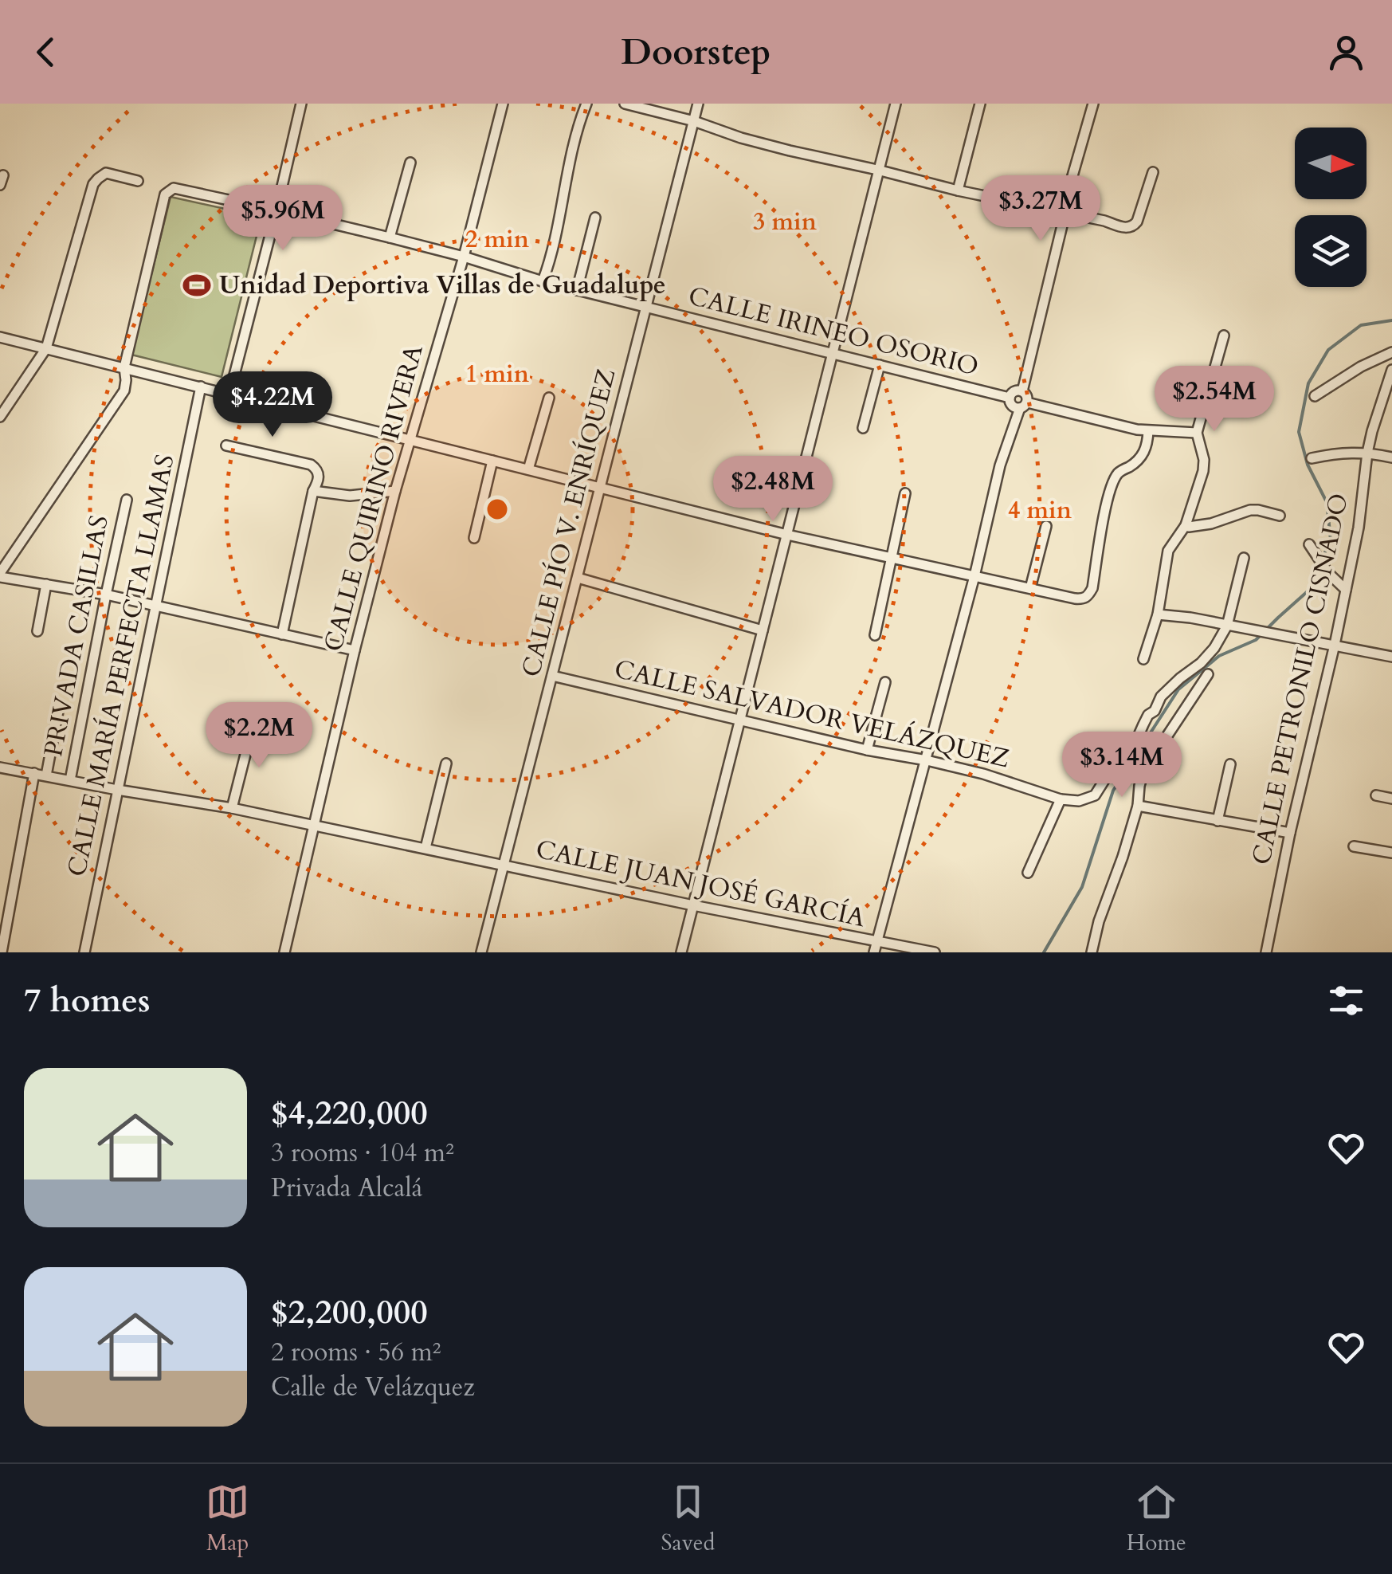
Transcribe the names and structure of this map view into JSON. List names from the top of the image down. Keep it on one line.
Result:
{"streets":{"street":["CALLE IRINEO OSORIO","CALLE QUIRINO RIVERA","CALLE PÍO V. ENRÍQUEZ","PRIVADA CASILLAS","CALLE MARÍA PERFECTA LLAMAS","CALLE PETRONILO CISNADO","CALLE SALVADOR VELÁZQUEZ","CALLE JUAN JOSÉ GARCÍA"]},"crossings":[["CALLE IRINEO OSORIO","CALLE QUIRINO RIVERA"],["CALLE IRINEO OSORIO","CALLE PÍO V. ENRÍQUEZ"],["CALLE QUIRINO RIVERA","CALLE JUAN JOSÉ GARCÍA"],["CALLE PÍO V. ENRÍQUEZ","CALLE SALVADOR VELÁZQUEZ"],["CALLE PÍO V. ENRÍQUEZ","CALLE JUAN JOSÉ GARCÍA"],["PRIVADA CASILLAS","CALLE JUAN JOSÉ GARCÍA"],["CALLE MARÍA PERFECTA LLAMAS","CALLE JUAN JOSÉ GARCÍA"]],"places":{"sports":["Unidad Deportiva Villas de Guadalupe"]},"north":"right","page":{"header":"Doorstep","price":["$3.27M","$5.96M","$2.54M","$4.22M","$2.48M","$2.2M","$3.14M"],"heading":"7 homes","list":[{"name":"$4,220,000","note":"3 rooms · 104 m² · Privada Alcalá"},{"name":"$2,200,000","note":"2 rooms · 56 m² · Calle de Velázquez"}],"tabs":["Map","Saved","Home"]},"rings":["3 min","2 min","1 min","4 min"]}
